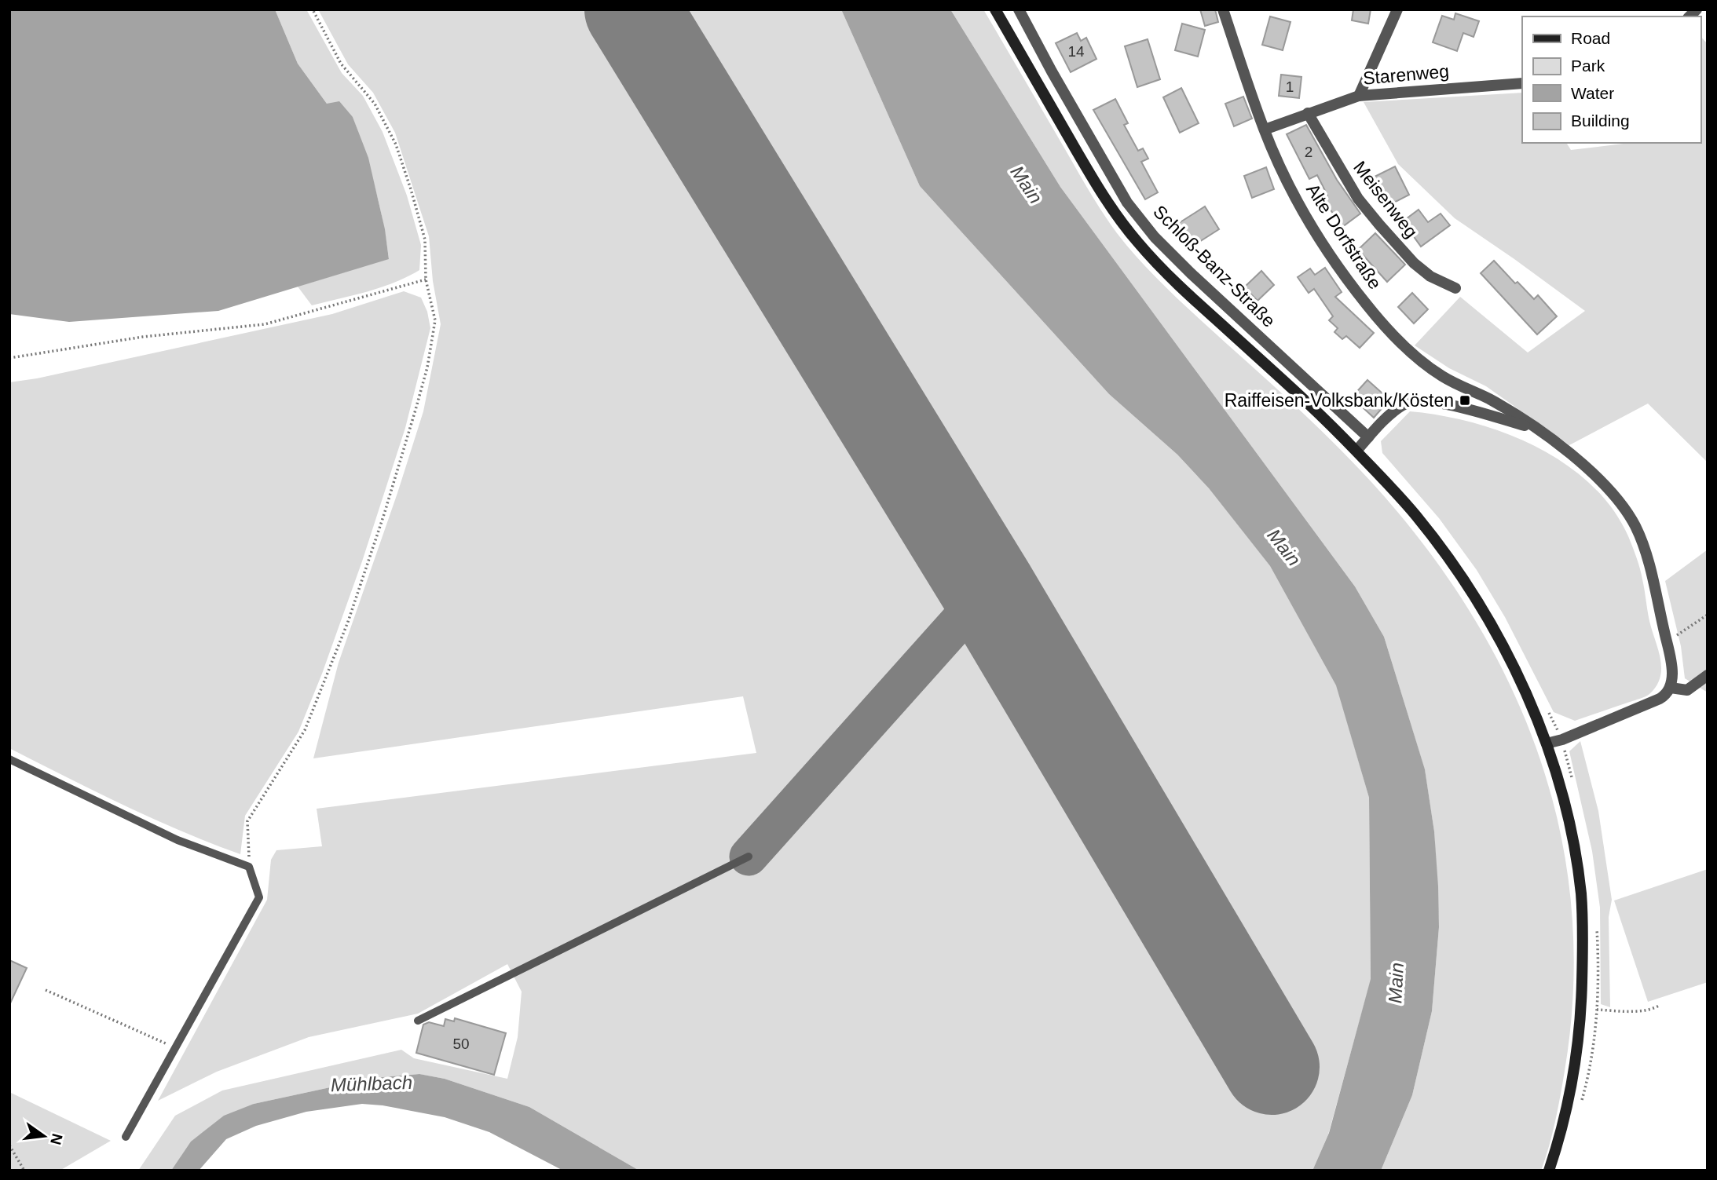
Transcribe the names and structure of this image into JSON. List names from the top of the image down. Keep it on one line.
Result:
{"streets":{"street":["Starenweg","Meisenweg","Alte Dorfstraße","Schloß-Banz-Straße"]},"crossings":[["Starenweg","Meisenweg"],["Starenweg","Alte Dorfstraße"]],"water":["Main","Mühlbach"],"places":{"transit":["Raiffeisen-Volksbank/Kösten"]},"house_numbers":["14","1","2","50"],"legend":["Road","Park","Water","Building"],"north":"right"}
